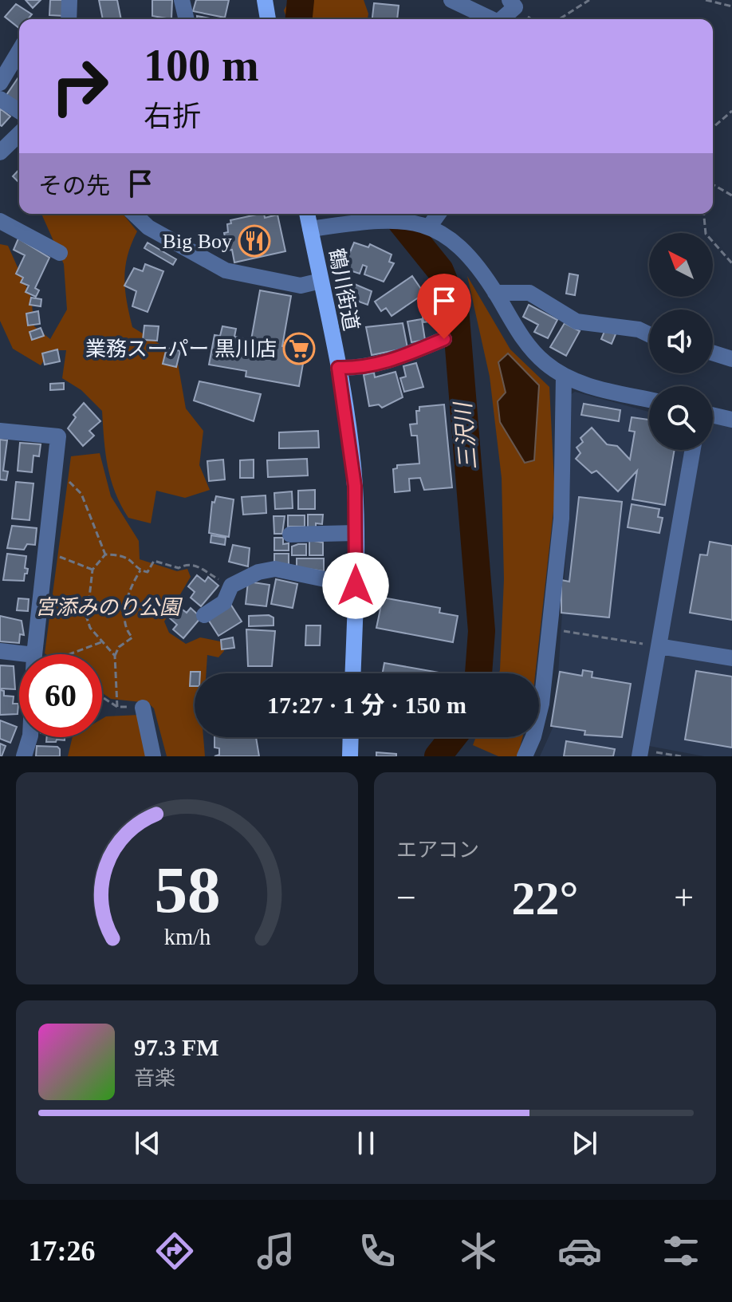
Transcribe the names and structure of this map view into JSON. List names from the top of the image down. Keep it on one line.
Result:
{"streets":{"main road":["鶴川街道"]},"water":["三沢川"],"parks":["宮添みのり公園"],"places":{"restaurant":["Big Boy"],"supermarket":["業務スーパー 黒川店"]},"north":"top left","page":{"turn":["100 m","右折"],"then":"その先","limit":"60","trip":"17:27 · 1 分 · 150 m","tile":"エアコン","heat":["−","22°","+"],"song":["97.3 FM","音楽"],"tabs":"17:26","gauge":["58","km/h"]}}
